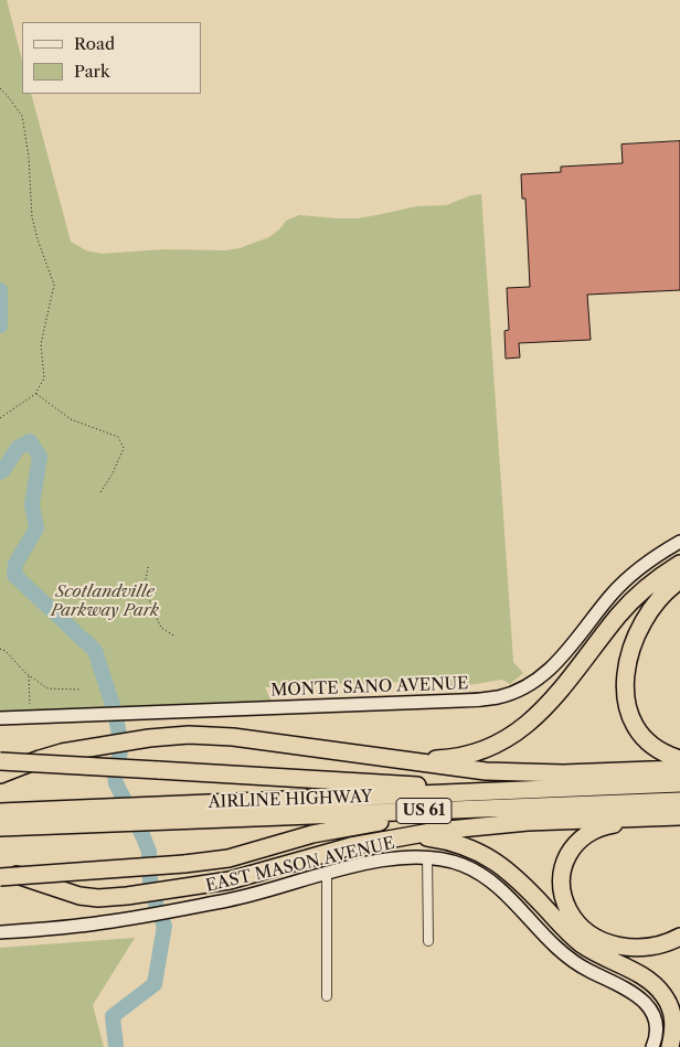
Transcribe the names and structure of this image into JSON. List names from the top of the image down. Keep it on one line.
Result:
{"streets":{"highway":["AIRLINE HIGHWAY","US 61"],"street":["MONTE SANO AVENUE","EAST MASON AVENUE"]},"parks":["Scotlandville Parkway Park"],"legend":["Road","Park"]}
